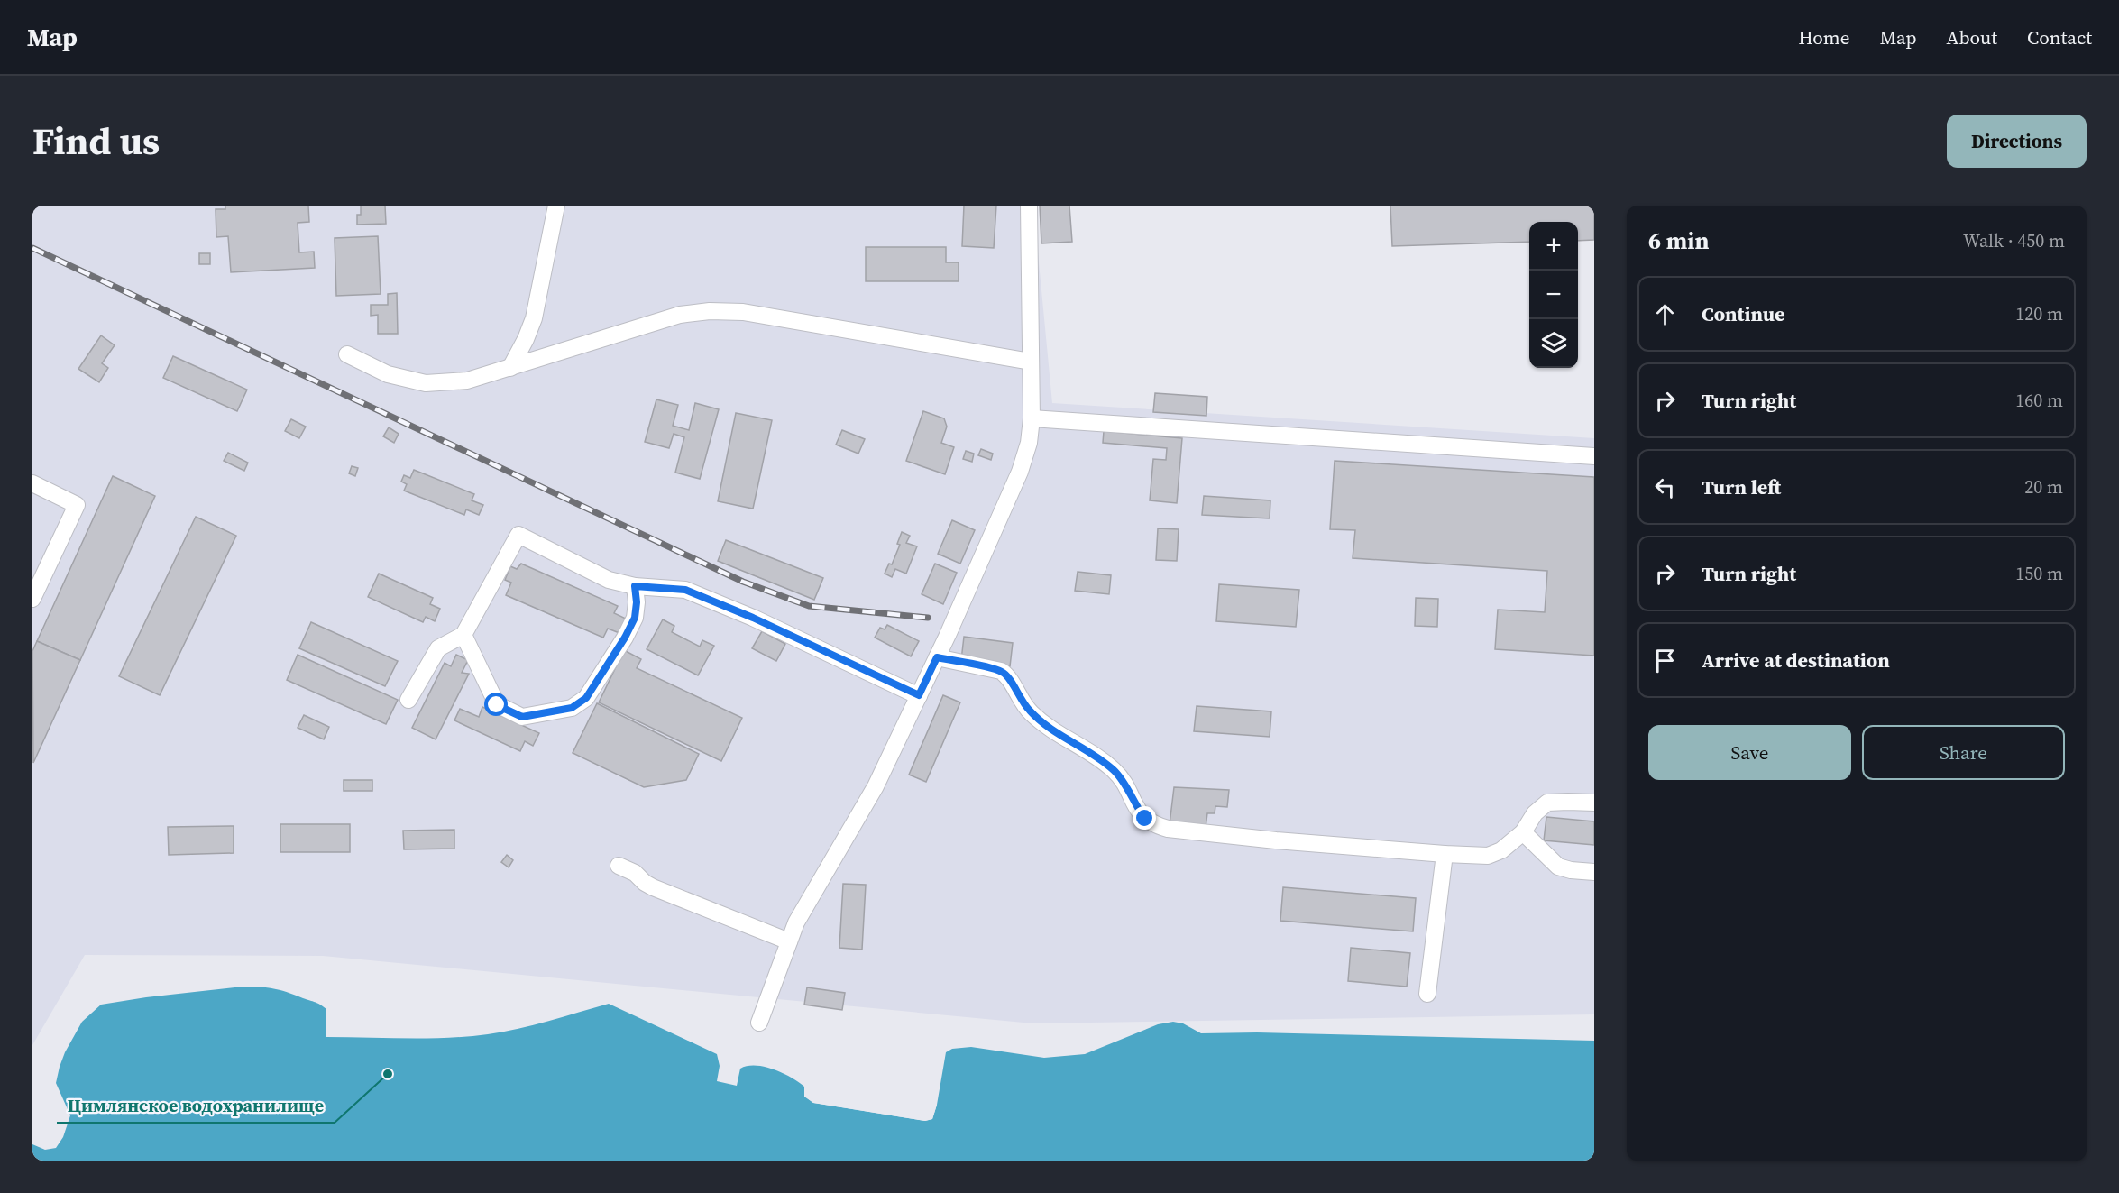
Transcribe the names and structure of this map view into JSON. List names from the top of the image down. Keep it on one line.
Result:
{"places":["Цимлянское водохранилище"],"page":{"header":"Map","nav":["Home","Map","About","Contact"],"title":"Find us","buttons":["Directions",["Save","Share"]],"heading":["6 min","Walk · 450 m"],"map_buttons":["+","−"],"list":[["Continue","120 m"],["Turn right","160 m"],["Turn left","20 m"],["Turn right","150 m"],"Arrive at destination"]}}
